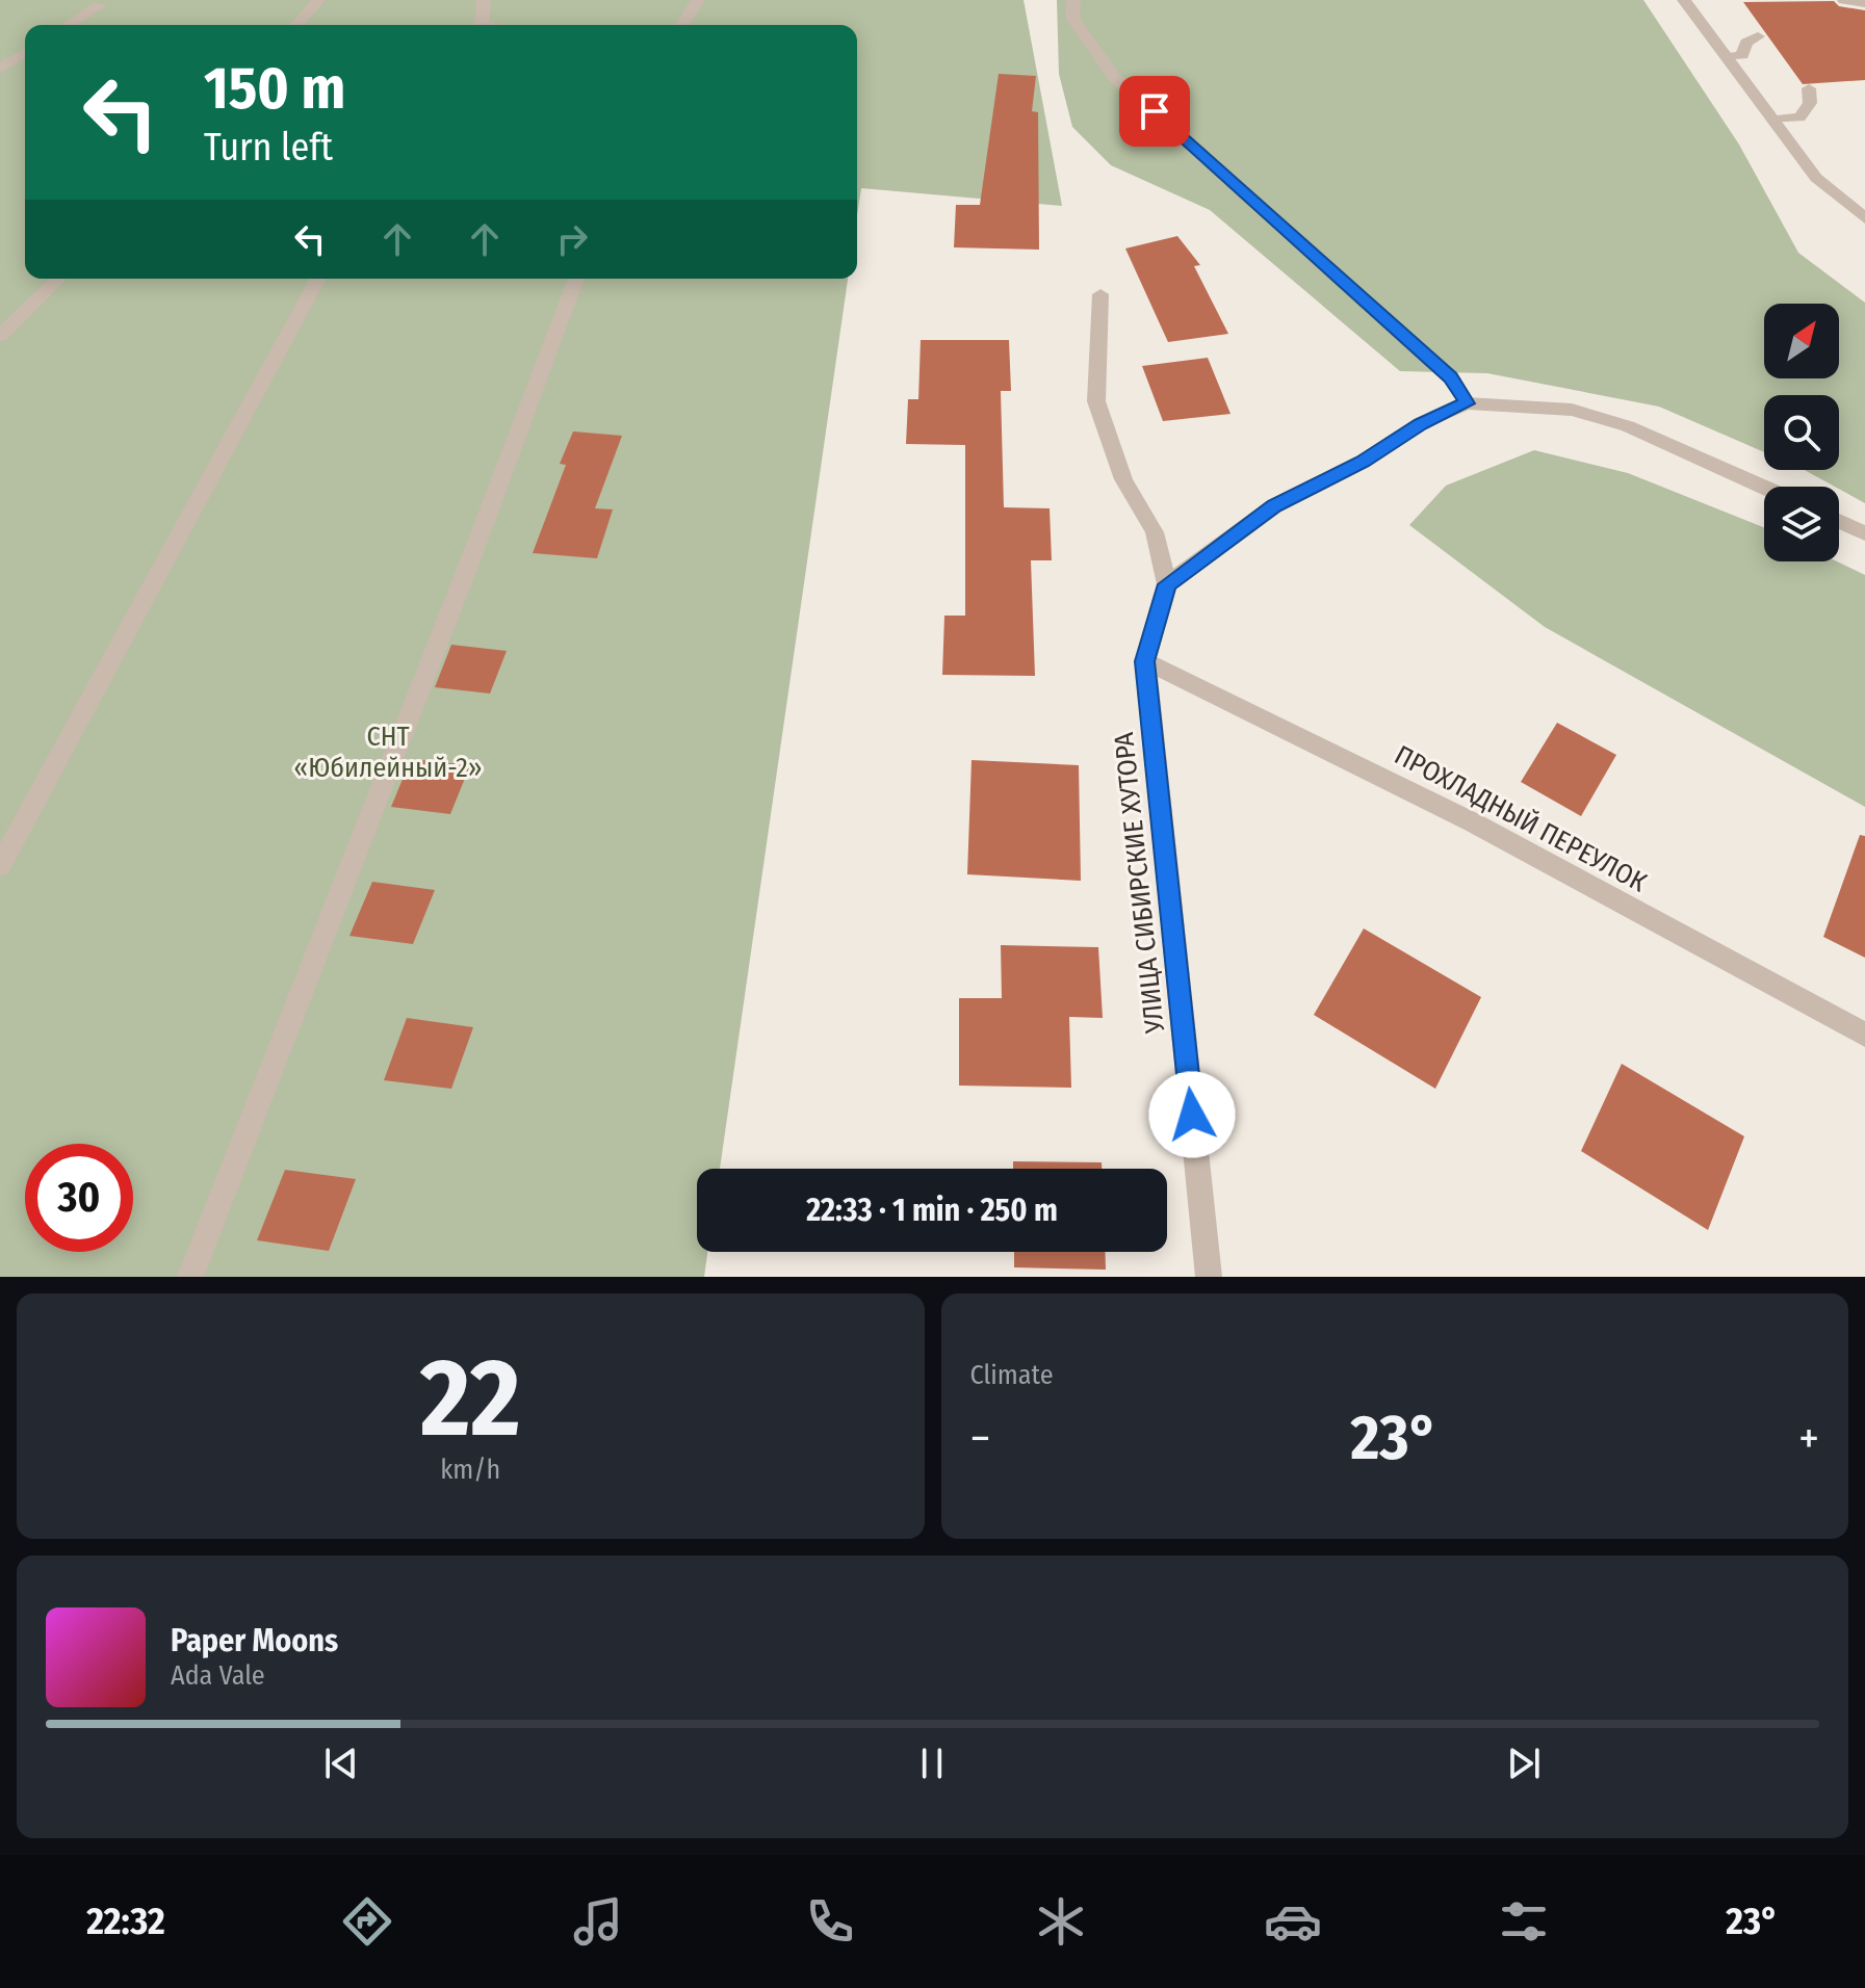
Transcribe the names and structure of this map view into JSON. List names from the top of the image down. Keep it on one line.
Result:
{"streets":{"street":["ПРОХЛАДНЫЙ ПЕРЕУЛОК","УЛИЦА СИБИРСКИЕ ХУТОРА"]},"crossings":[["ПРОХЛАДНЫЙ ПЕРЕУЛОК","УЛИЦА СИБИРСКИЕ ХУТОРА"]],"parks":["СНТ «Юбилейный-2»"],"north":"top right","page":{"turn":["150 m","Turn left"],"limit":"30","trip":"22:33 · 1 min · 250 m","tile":[["22","km/h"],"Climate"],"heat":["−","23°","+"],"song":["Paper Moons","Ada Vale"],"tabs":["22:32","23°"]}}
